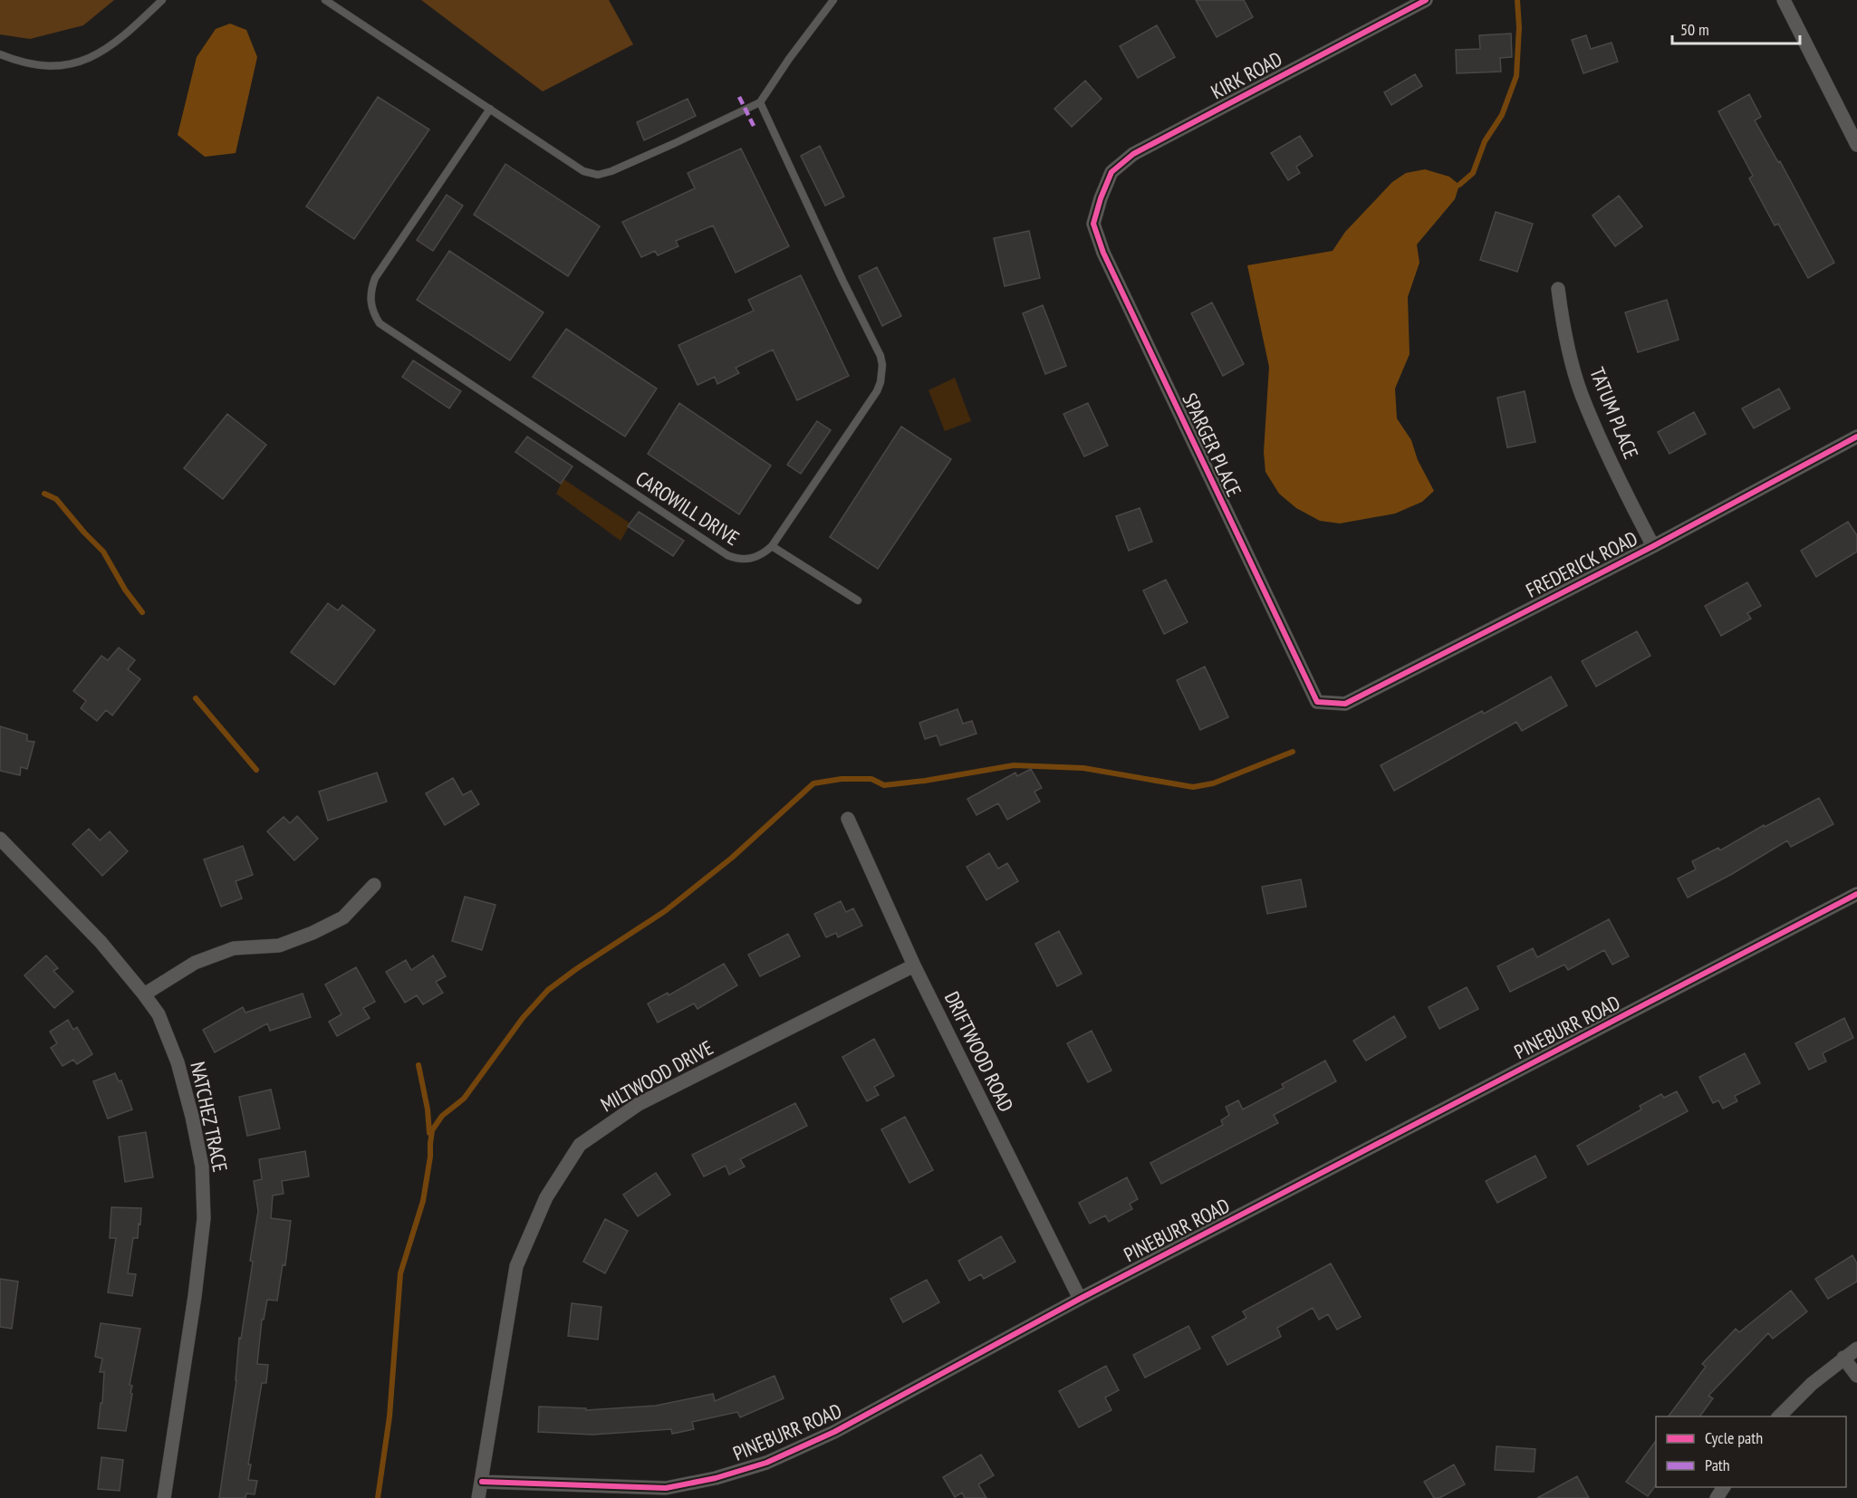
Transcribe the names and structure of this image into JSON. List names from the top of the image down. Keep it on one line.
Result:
{"streets":{"street":["KIRK ROAD","TATUM PLACE","SPARGER PLACE","FREDERICK ROAD","PINEBURR ROAD","DRIFTWOOD ROAD","MILTWOOD DRIVE","NATCHEZ TRACE"],"lane":["CAROWILL DRIVE"]},"crossings":[["KIRK ROAD","SPARGER PLACE"],["TATUM PLACE","FREDERICK ROAD"],["SPARGER PLACE","FREDERICK ROAD"],["PINEBURR ROAD","DRIFTWOOD ROAD"],["PINEBURR ROAD","MILTWOOD DRIVE"],["DRIFTWOOD ROAD","MILTWOOD DRIVE"]],"legend":["Cycle path","Path"],"scale_bar":"50 m"}
